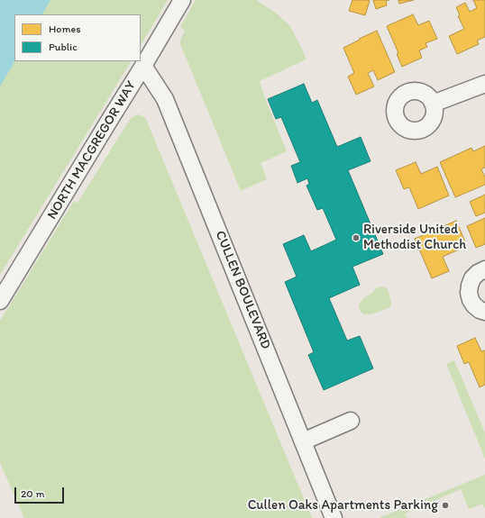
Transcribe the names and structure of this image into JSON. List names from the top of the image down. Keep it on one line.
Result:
{"streets":{"street":["NORTH MACGREGOR WAY","CULLEN BOULEVARD"]},"crossings":[["NORTH MACGREGOR WAY","CULLEN BOULEVARD"]],"places":["Riverside United Methodist Church","Cullen Oaks Apartments Parking"],"legend":["Homes","Public"],"scale_bar":"20 m"}
